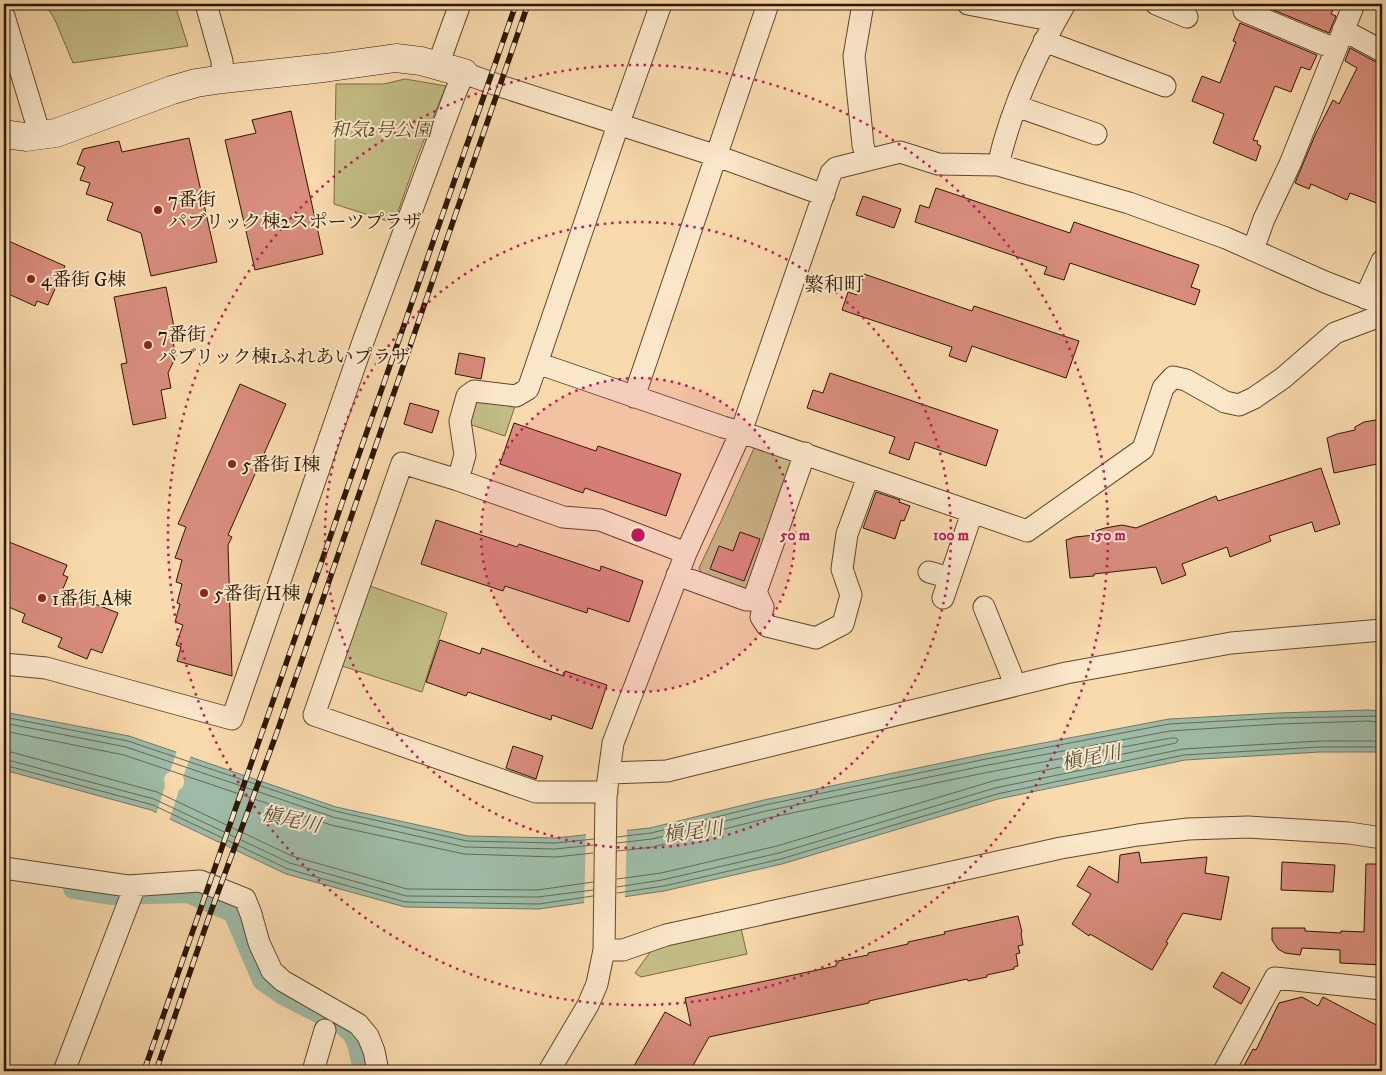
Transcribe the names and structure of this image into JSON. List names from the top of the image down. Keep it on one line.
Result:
{"districts":["繁和町"],"water":["槇尾川"],"parks":["和気2号公園"],"places":["7番街 パブリック棟2スポーツプラザ","4番街 G棟","7番街 パブリック棟1ふれあいプラザ","5番街 I棟","5番街 H棟","1番街 A棟"],"rings":["50 m","100 m","150 m"]}
